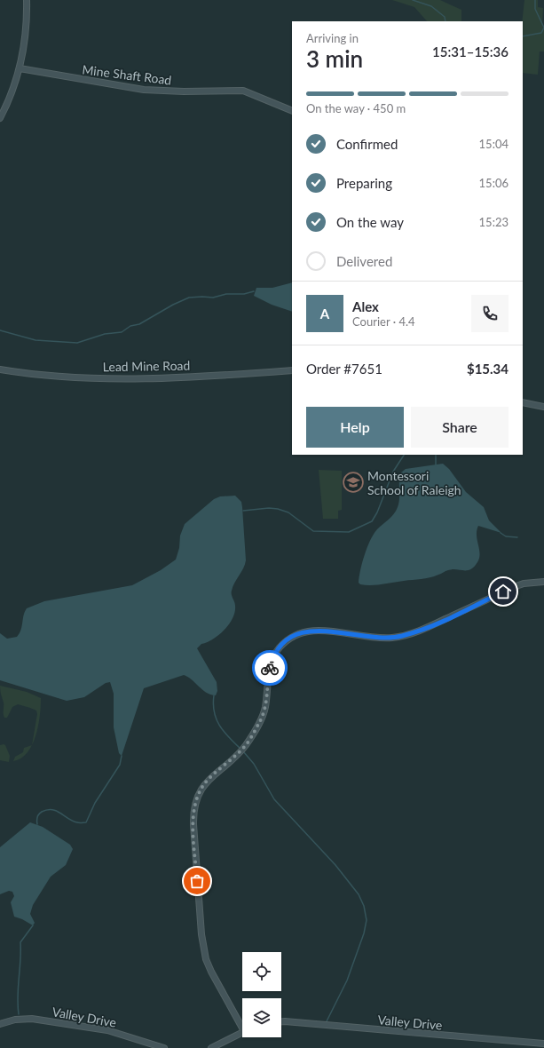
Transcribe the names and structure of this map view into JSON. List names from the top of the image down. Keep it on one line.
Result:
{"streets":{"street":["Mine Shaft Road","Lead Mine Road","Valley Drive"]},"places":{"school or university":["Montessori School of Raleigh"]},"page":{"heading":["3 min","Arriving in","15:31–15:36"],"panel":["Alex","Courier · 4.4","Order #7651","$15.34"],"bar":"On the way · 450 m","list":[["Confirmed","15:04"],["Preparing","15:06"],["On the way","15:23"],"Delivered"],"round":"A","buttons":["Help","Share"]}}
